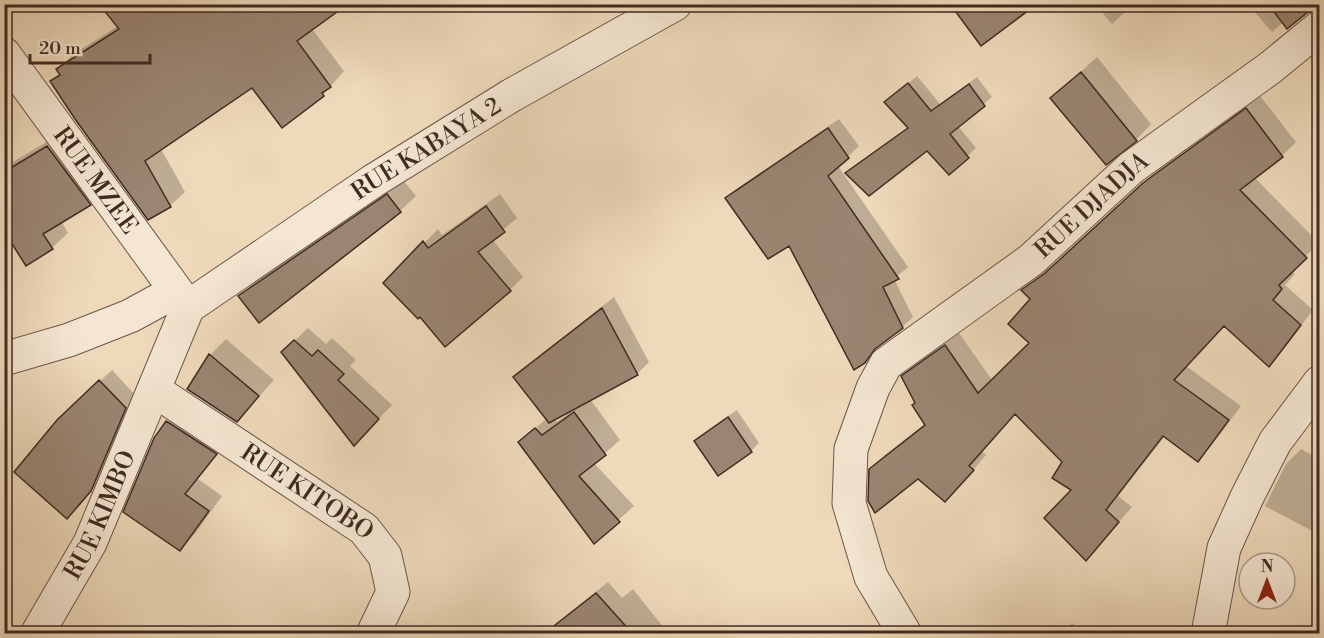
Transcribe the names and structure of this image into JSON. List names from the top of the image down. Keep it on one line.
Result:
{"streets":{"street":["RUE KABAYA 2","RUE MZEE","RUE DJADJA","RUE KITOBO","RUE KIMBO"]},"crossings":[["RUE KABAYA 2","RUE MZEE"],["RUE KABAYA 2","RUE KIMBO"],["RUE MZEE","RUE KIMBO"],["RUE KITOBO","RUE KIMBO"]],"scale_bar":"20 m","north":"top"}
